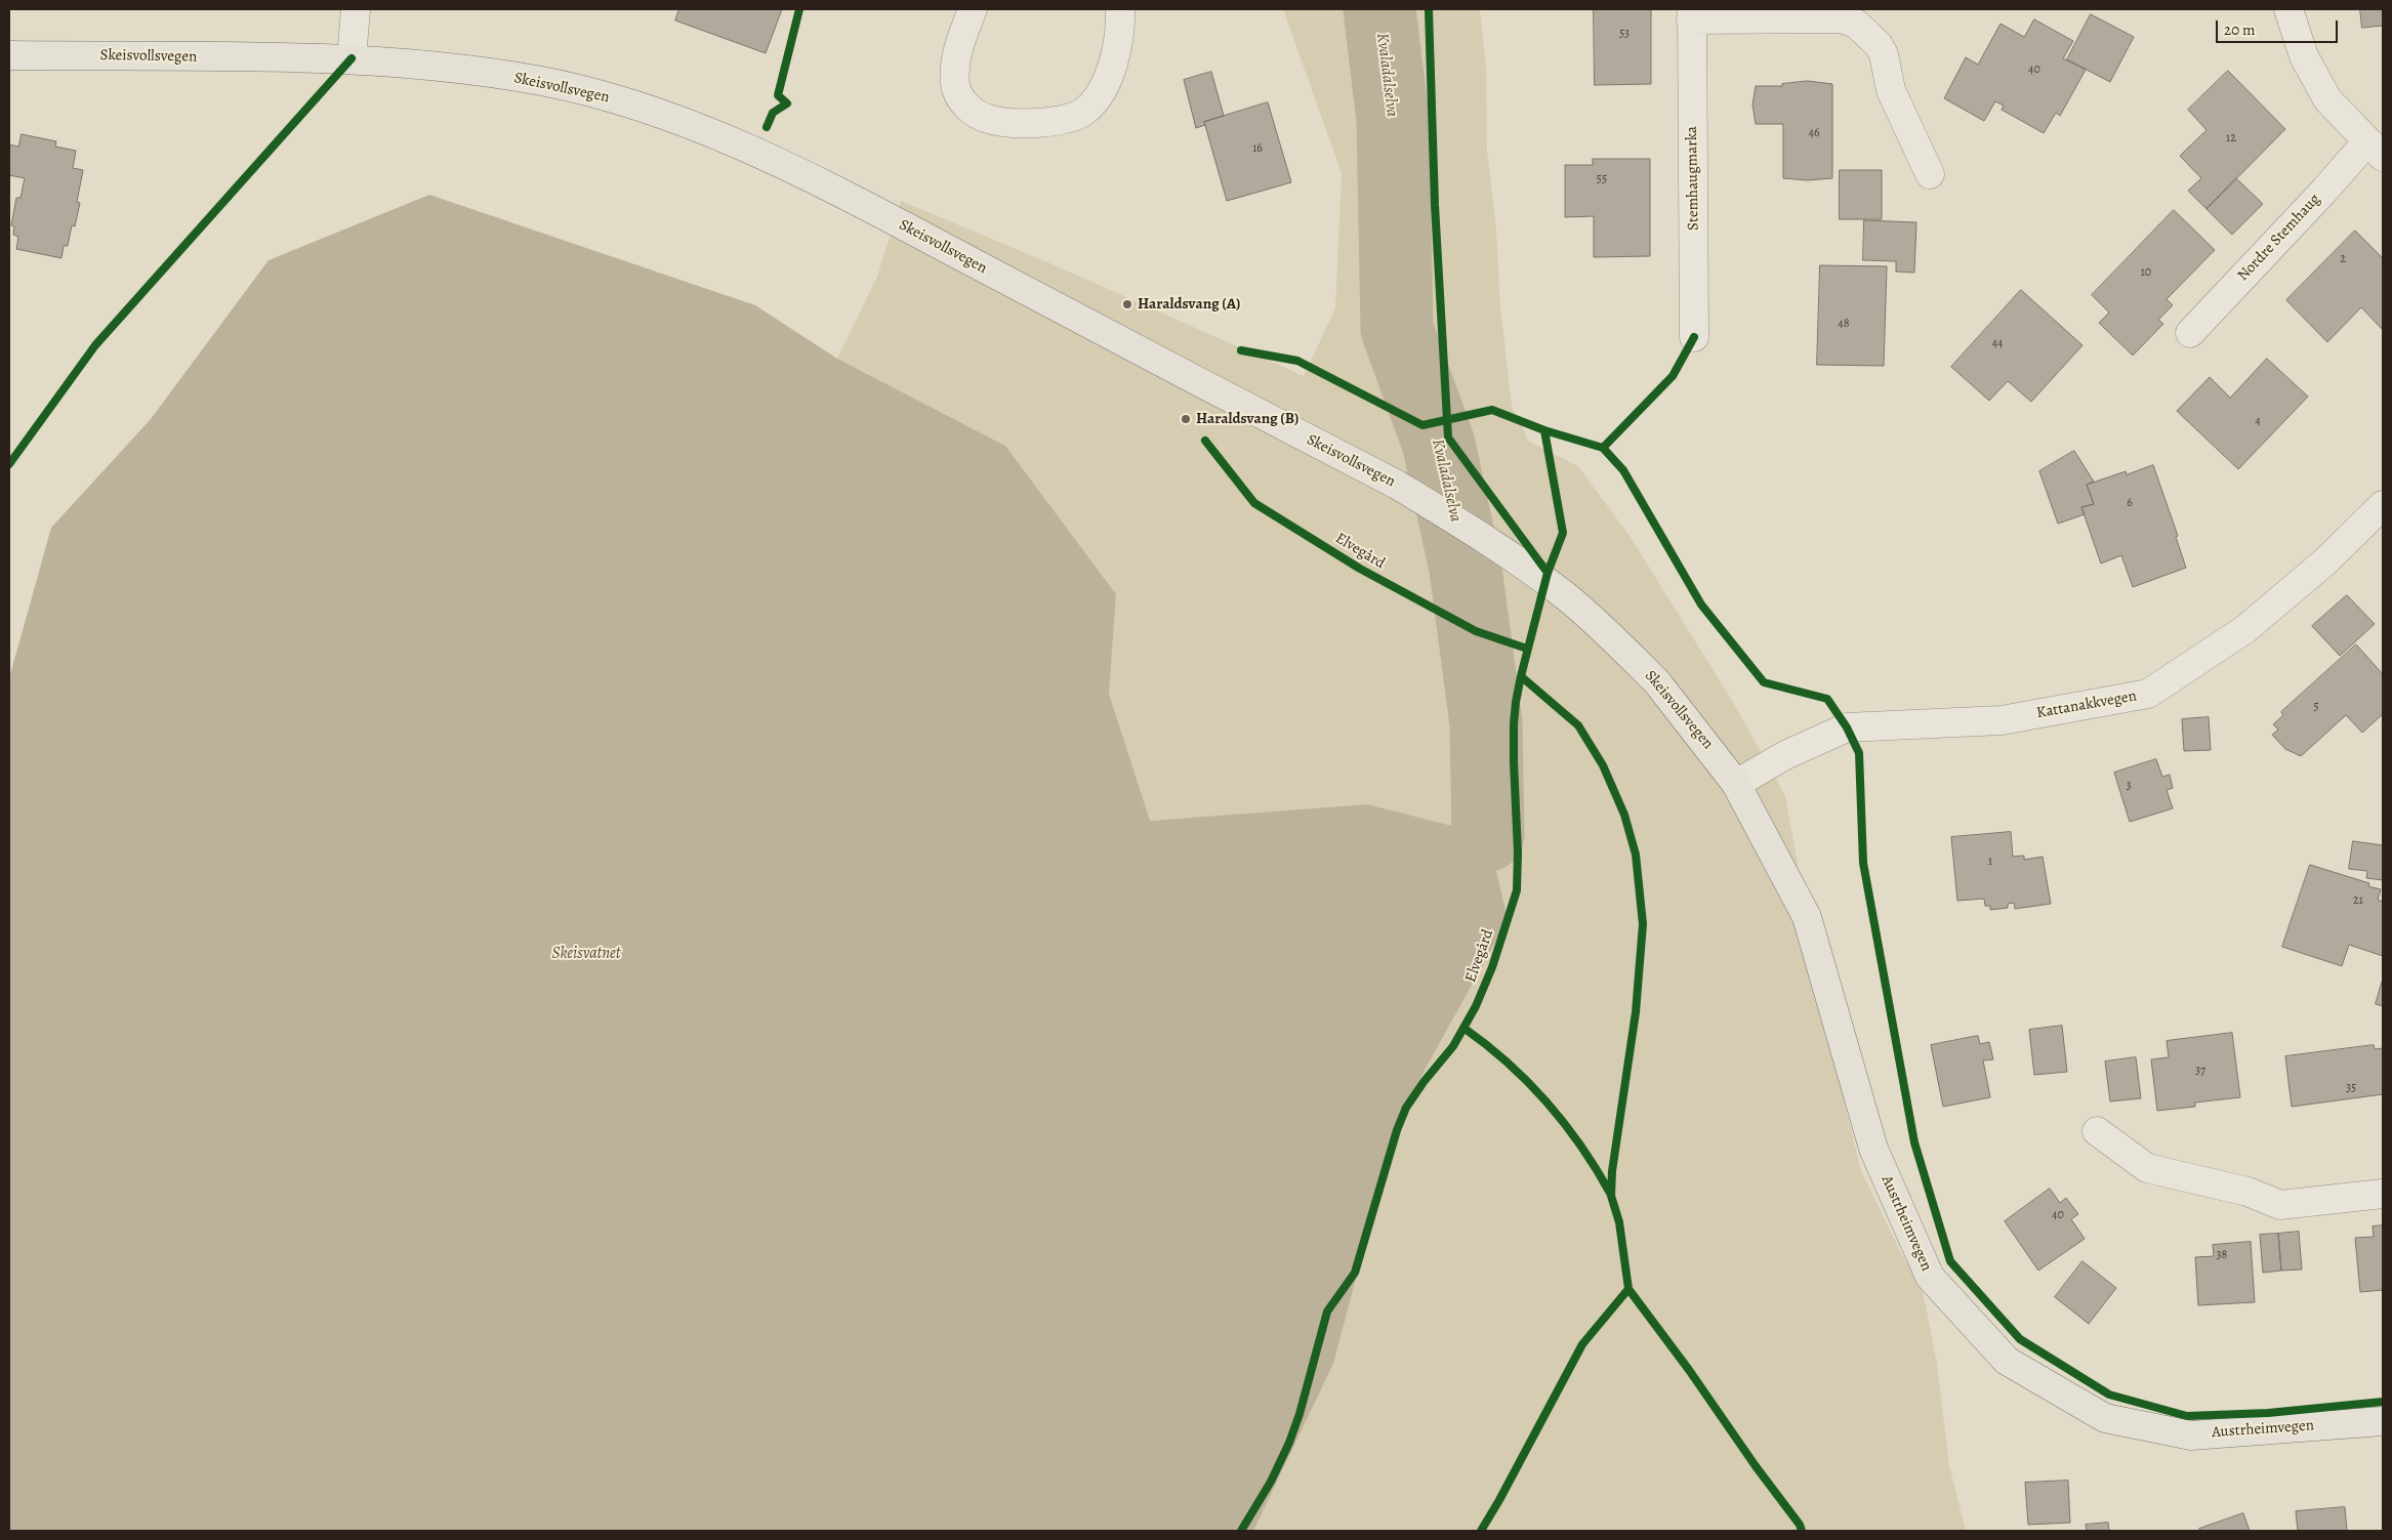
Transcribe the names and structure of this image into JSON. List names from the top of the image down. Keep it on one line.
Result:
{"streets":{"main road":["Skeisvollsvegen","Austrheimvegen"],"street":["Stemhaugmarka","Nordre Stemhaug","Kattanakkvegen"],"cycle path":["Elvegård"]},"crossings":[["Skeisvollsvegen","Kattanakkvegen"],["Skeisvollsvegen","Austrheimvegen"],["Kattanakkvegen","Austrheimvegen"]],"water":["Kvaladalselva","Skeisvatnet"],"places":["Haraldsvang (A)","Haraldsvang (B)"],"house_numbers":["53","40","46","12","16","55","2","10","48","44","4","6","5","3","1","21","37","35","40","38"],"scale_bar":"20 m"}
